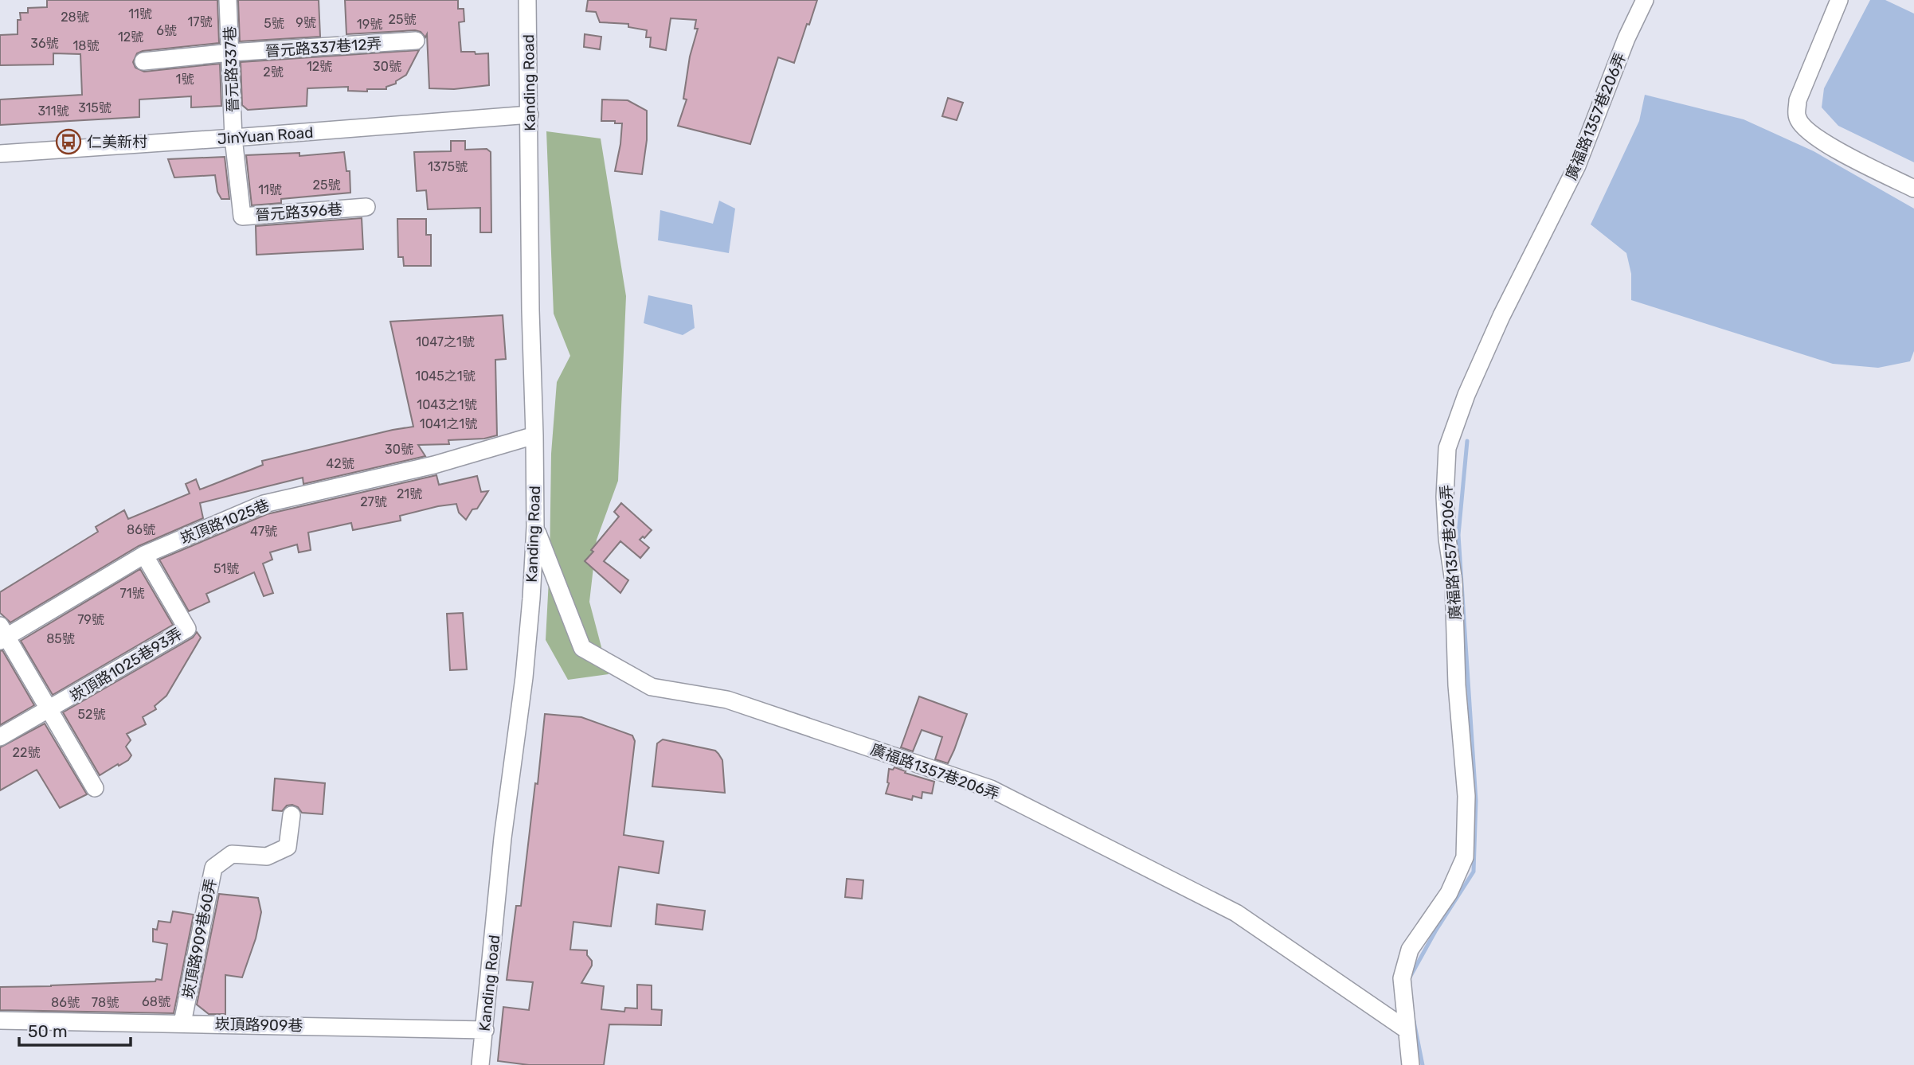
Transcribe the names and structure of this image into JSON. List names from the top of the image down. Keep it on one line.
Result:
{"streets":{"street":["晉元路337巷12弄","晉元路337巷","Kanding Road","廣福路1357巷206弄","JinYuan Road","晉元路396巷","崁頂路1025巷","崁頂路1025巷93弄","崁頂路909巷60弄","崁頂路909巷"]},"crossings":[["晉元路337巷12弄","晉元路337巷"],["晉元路337巷","JinYuan Road"],["晉元路337巷","晉元路396巷"],["Kanding Road","廣福路1357巷206弄"],["Kanding Road","JinYuan Road"],["Kanding Road","崁頂路1025巷"],["Kanding Road","崁頂路909巷"],["JinYuan Road","晉元路396巷"],["崁頂路1025巷","崁頂路1025巷93弄"],["崁頂路909巷60弄","崁頂路909巷"]],"places":{"bus stop":["仁美新村"]},"house_numbers":["11號","28號","25號","17號","9號","5號","19號","6號","12號","36號","18號","12號","30號","2號","1號","315號","311號","1375號","25號","11號","1047之1號","1045之1號","1043之1號","1041之1號","30號","42號","21號","27號","86號","47號","51號","71號","79號","85號","52號","22號","68號","86號","78號"],"scale_bar":"50 m"}
